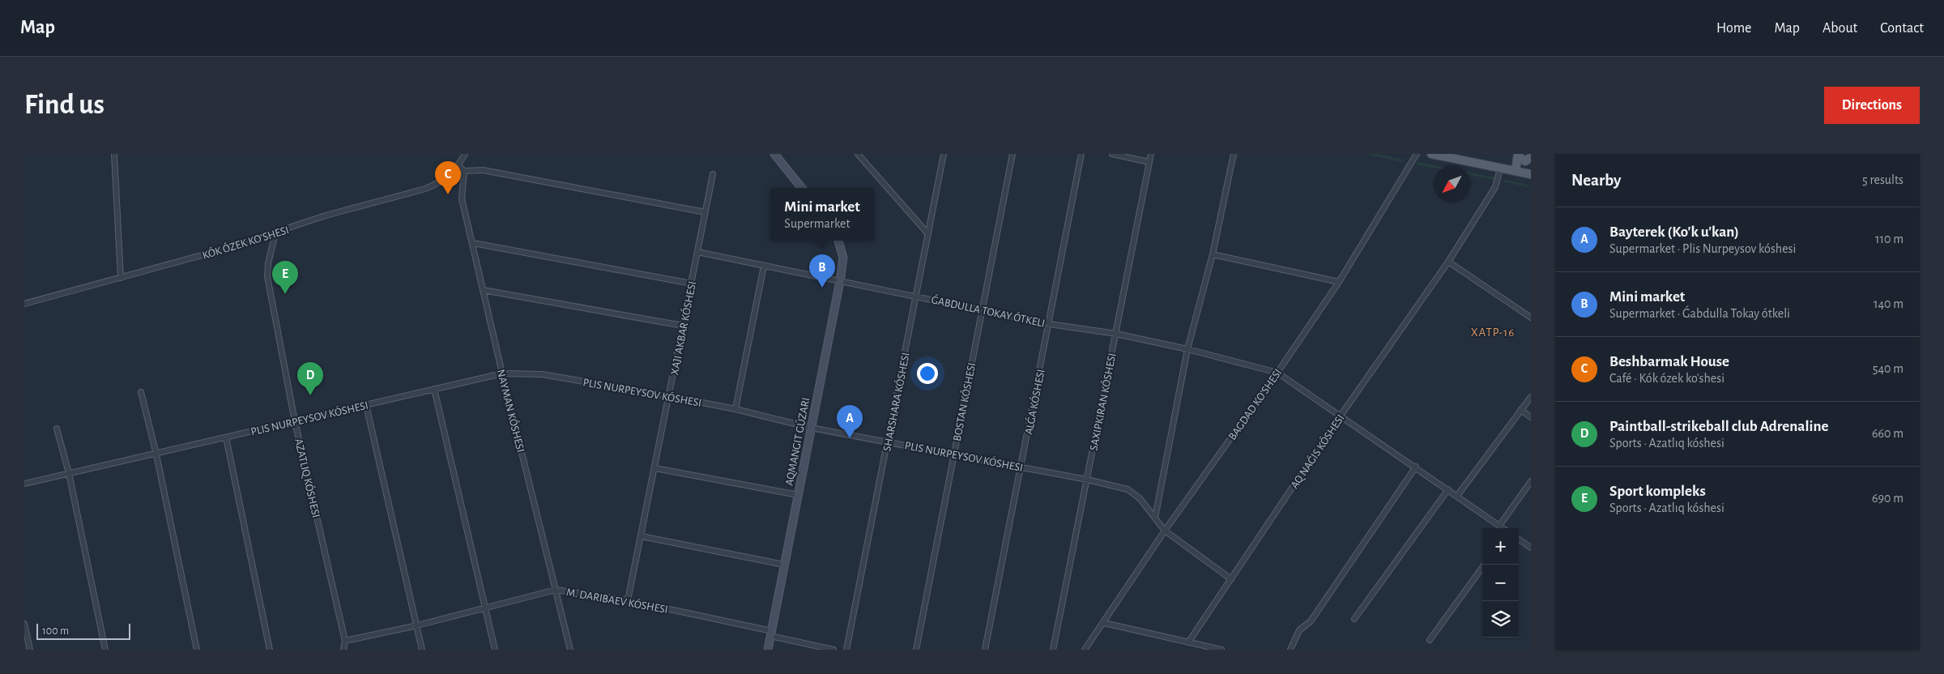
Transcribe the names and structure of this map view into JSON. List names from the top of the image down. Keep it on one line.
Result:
{"streets":{"street":["KÓK ÓZEK KO'SHESI","ǴABDULLA TOKAY ÓTKELI","XAJI AKBAR KÓSHESI","PLIS NURPEYSOV KÓSHESI","SHARSHARA KÓSHESI","BOSTAN KÓSHESI","ALǴA KÓSHESI","BAGDAD KO'SHESI","NAYMAN KÓSHESI","M. DARIBAEV KÓSHESI"]},"crossings":[["ǴABDULLA TOKAY ÓTKELI","XAJI AKBAR KÓSHESI"],["ǴABDULLA TOKAY ÓTKELI","SHARSHARA KÓSHESI"],["ǴABDULLA TOKAY ÓTKELI","BOSTAN KÓSHESI"],["ǴABDULLA TOKAY ÓTKELI","ALǴA KÓSHESI"],["ǴABDULLA TOKAY ÓTKELI","BAGDAD KO'SHESI"],["XAJI AKBAR KÓSHESI","PLIS NURPEYSOV KÓSHESI"],["XAJI AKBAR KÓSHESI","M. DARIBAEV KÓSHESI"],["PLIS NURPEYSOV KÓSHESI","SHARSHARA KÓSHESI"],["PLIS NURPEYSOV KÓSHESI","BOSTAN KÓSHESI"],["PLIS NURPEYSOV KÓSHESI","ALǴA KÓSHESI"],["PLIS NURPEYSOV KÓSHESI","BAGDAD KO'SHESI"],["PLIS NURPEYSOV KÓSHESI","NAYMAN KÓSHESI"],["NAYMAN KÓSHESI","M. DARIBAEV KÓSHESI"]],"districts":["XATP-16"],"scale_bar":"100 m","north":"bottom left","page":{"header":"Map","nav":["Home","Map","About","Contact"],"buttons":"Directions","title":"Find us","heading":["Nearby","5 results"],"pins":["C","B","E","D","A"],"popup":["Mini market","Supermarket"],"list":[{"mark":"A","name":"Bayterek (Ko'k u'kan)","note":"Supermarket · Plis Nurpeysov kóshesi","value":"110 m"},{"mark":"B","name":"Mini market","note":"Supermarket · Ǵabdulla Tokay ótkeli","value":"140 m"},{"mark":"C","name":"Beshbarmak House","note":"Café · Kók ózek ko'shesi","value":"540 m"},{"mark":"D","name":"Paintball-strikeball club Adrenaline","note":"Sports · Azatlıq kóshesi","value":"660 m"},{"mark":"E","name":"Sport kompleks","note":"Sports · Azatlıq kóshesi","value":"690 m"}],"map_buttons":["+","−"],"scale":"100 m"}}
